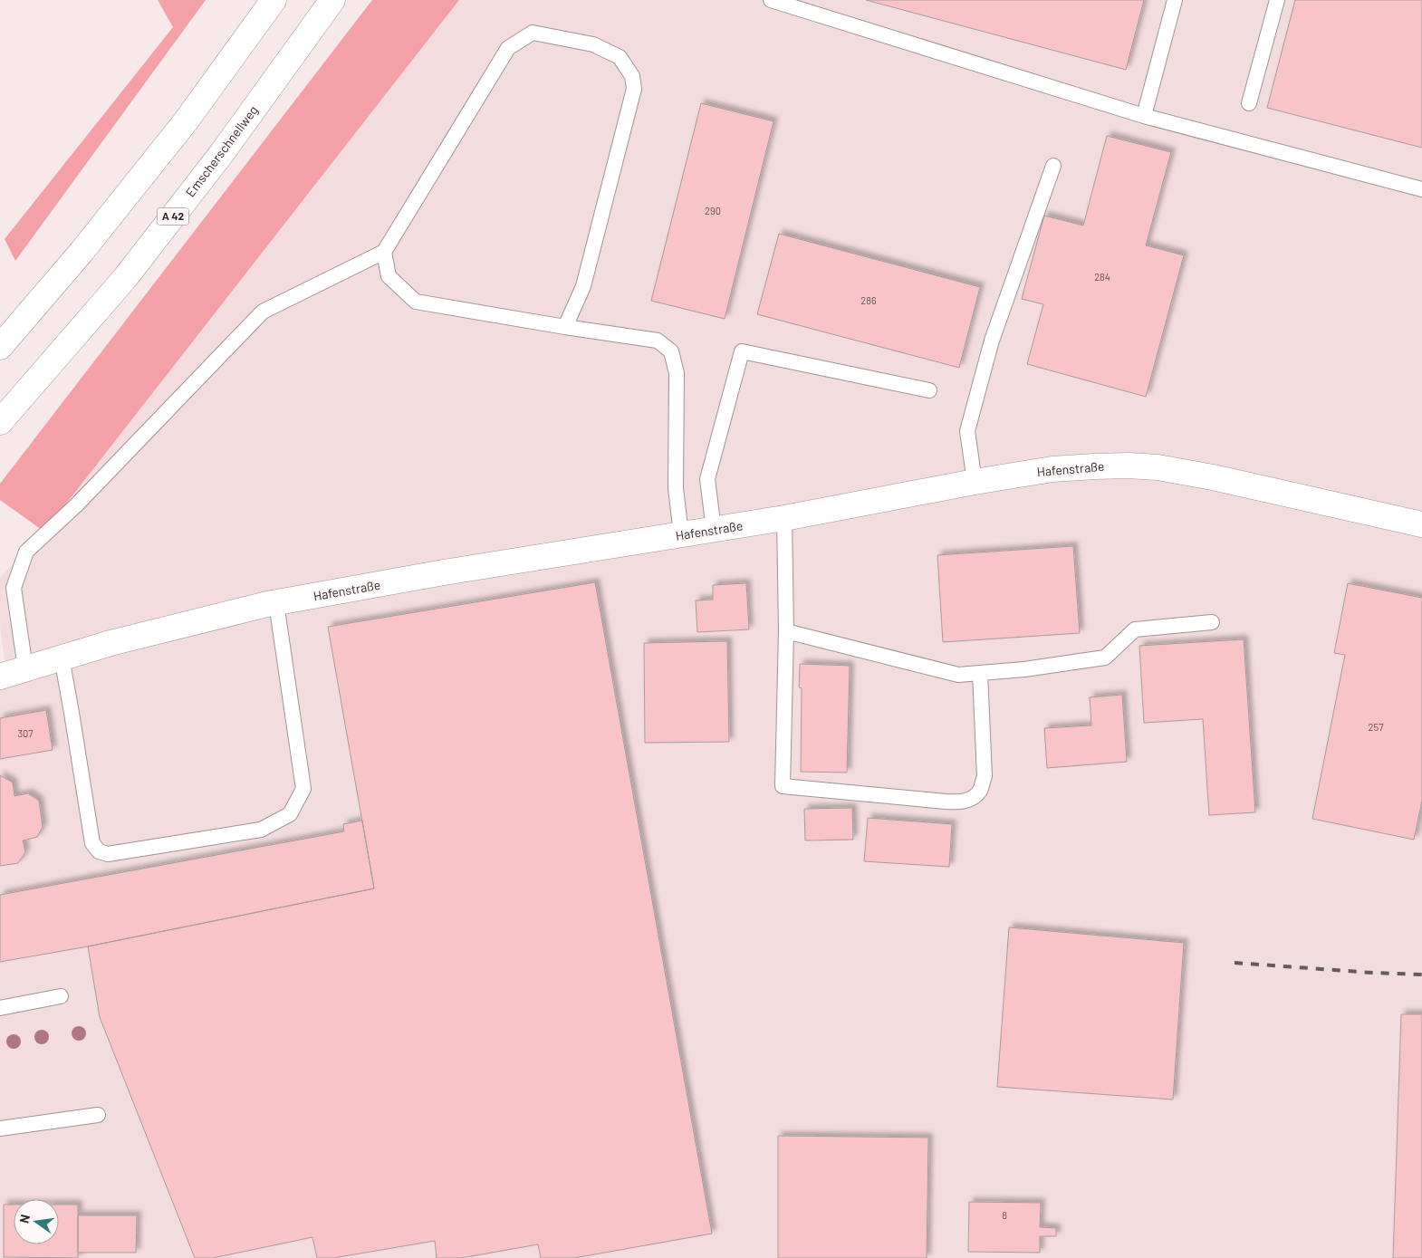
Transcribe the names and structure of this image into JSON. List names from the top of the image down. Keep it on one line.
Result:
{"streets":{"main road":["Emscherschnellweg","A 42","Hafenstraße"]},"house_numbers":["290","284","286","257","307","8"],"north":"left"}
